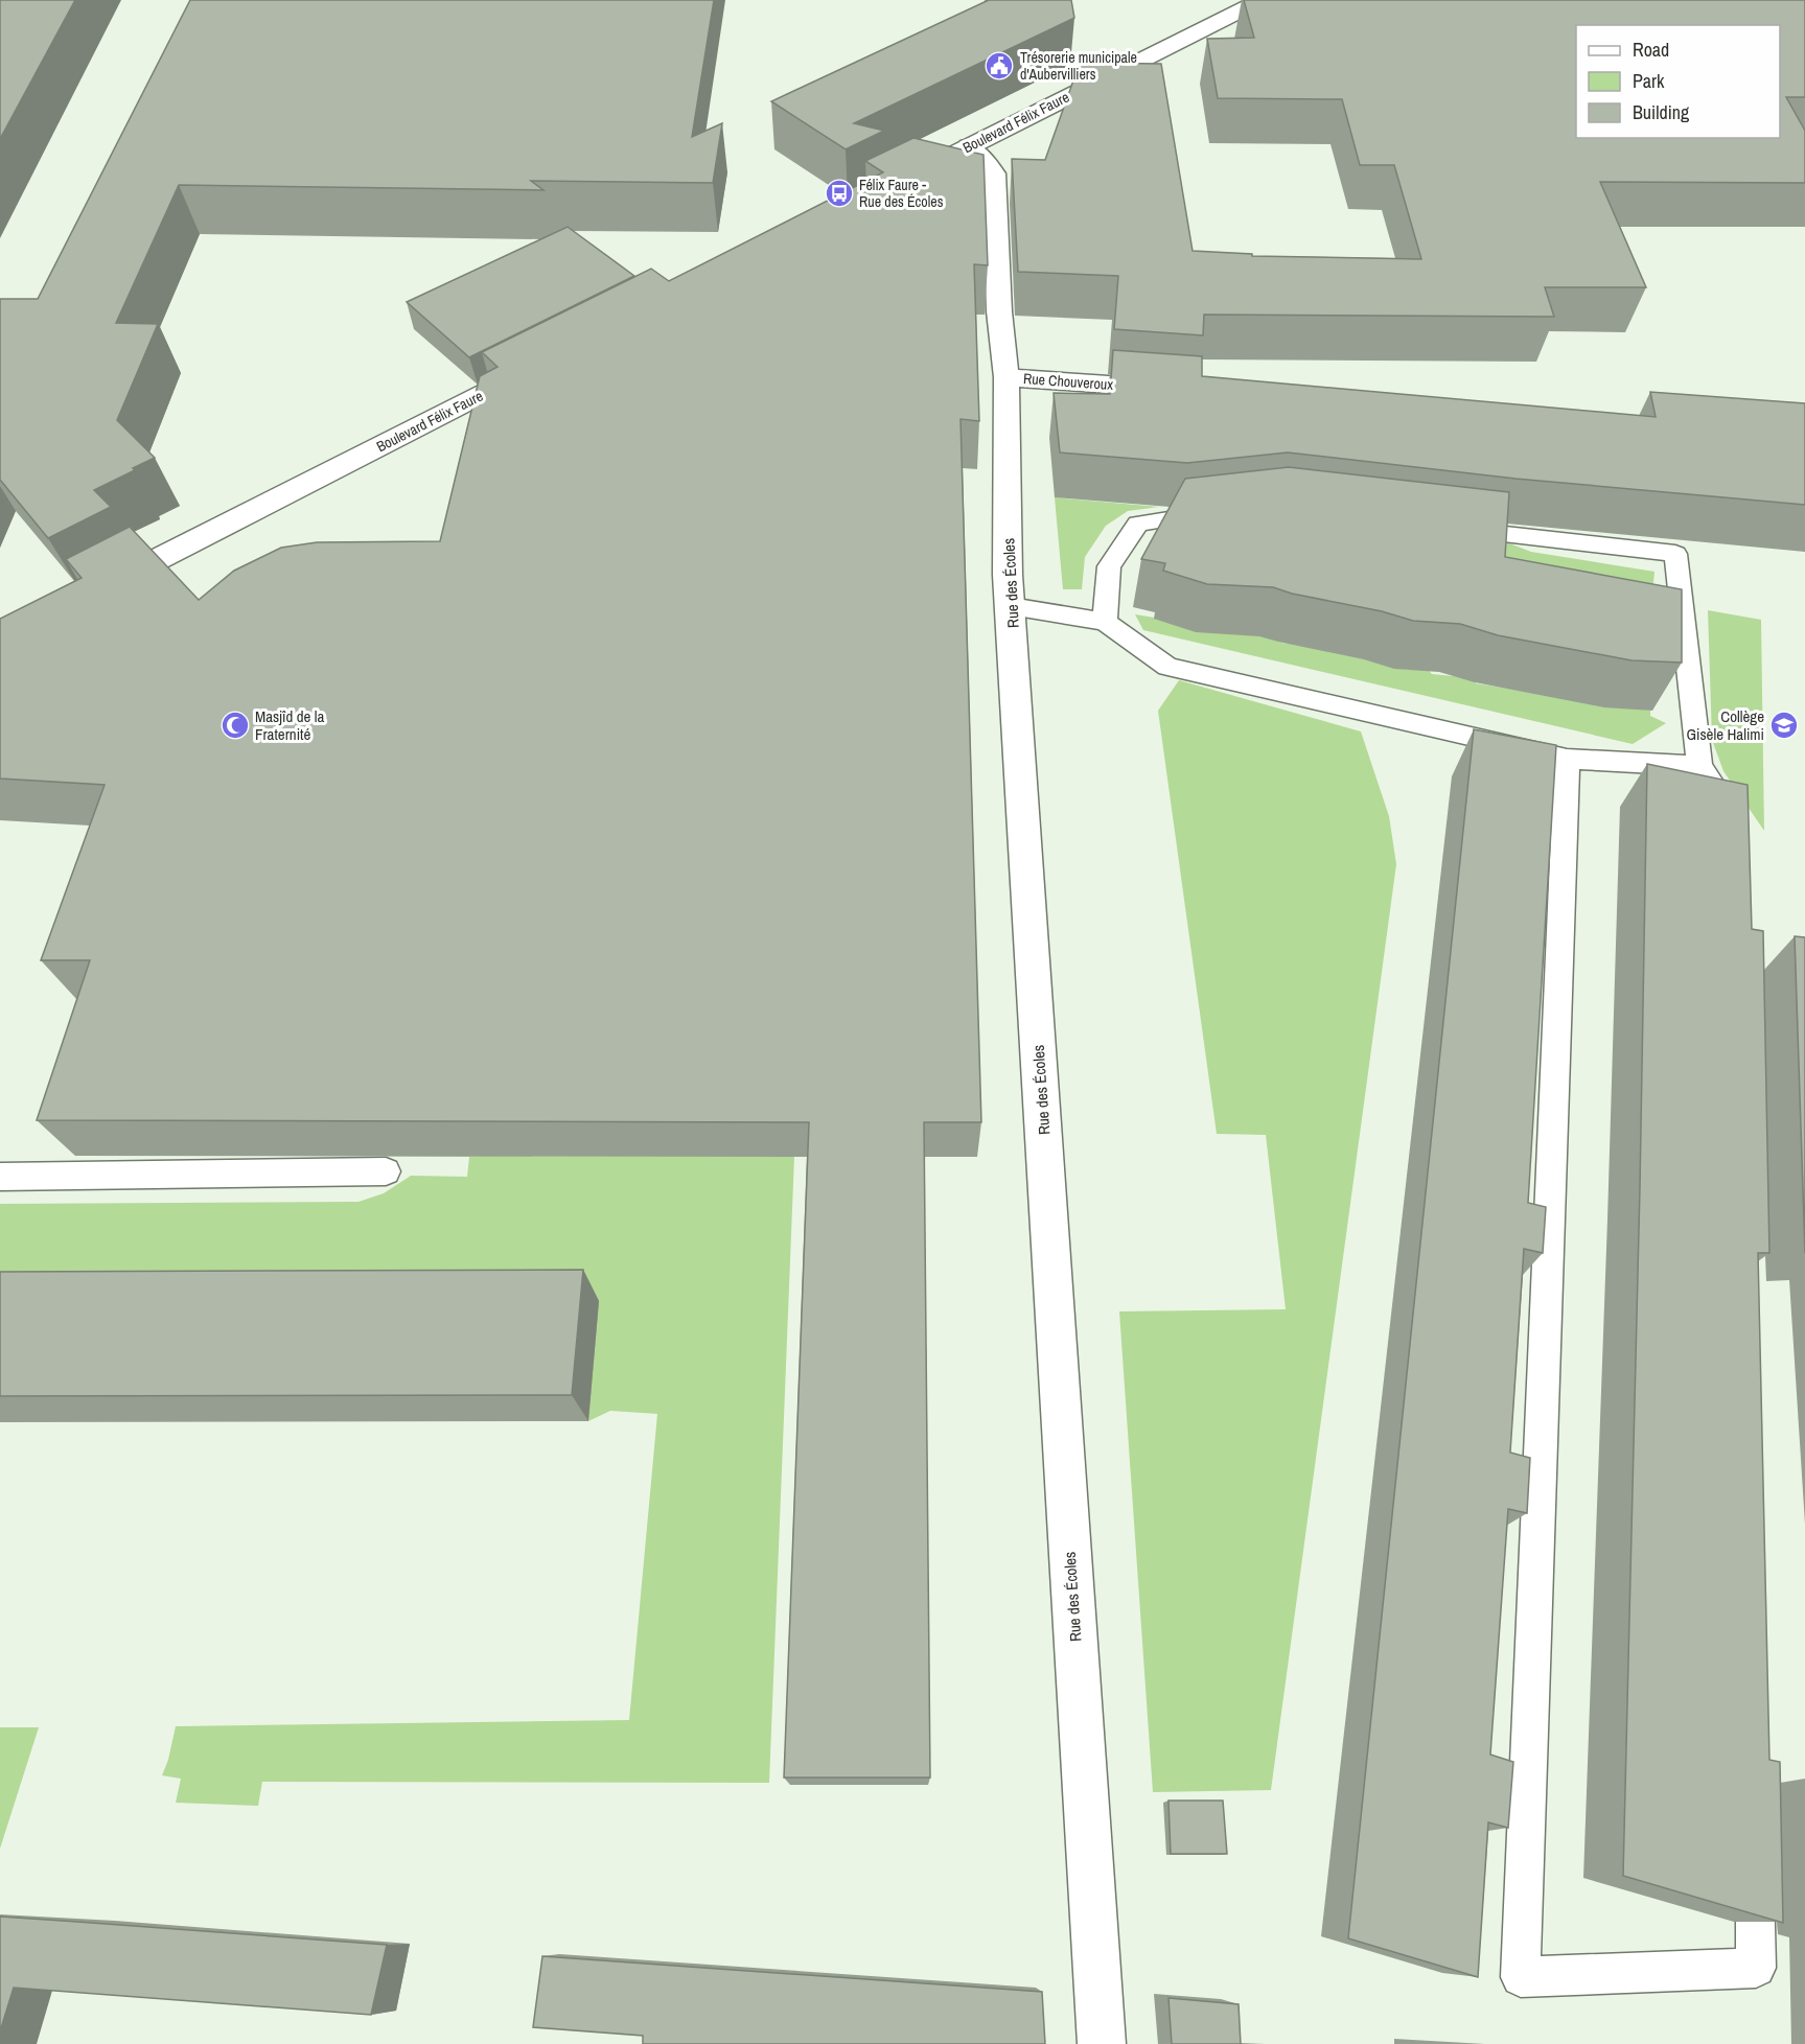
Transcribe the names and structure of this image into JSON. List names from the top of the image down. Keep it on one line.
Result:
{"streets":{"street":["Boulevard Félix Faure","Rue Chouveroux","Rue des Écoles"]},"crossings":[["Boulevard Félix Faure","Rue des Écoles"],["Rue Chouveroux","Rue des Écoles"]],"places":{"public building":["Trésorerie municipale d'Aubervilliers"],"bus stop":["Félix Faure - Rue des Écoles"],"mosque":["Masjîd de la Fraternité"],"school or university":["Collège Gisèle Halimi"]},"legend":["Road","Park","Building"]}
